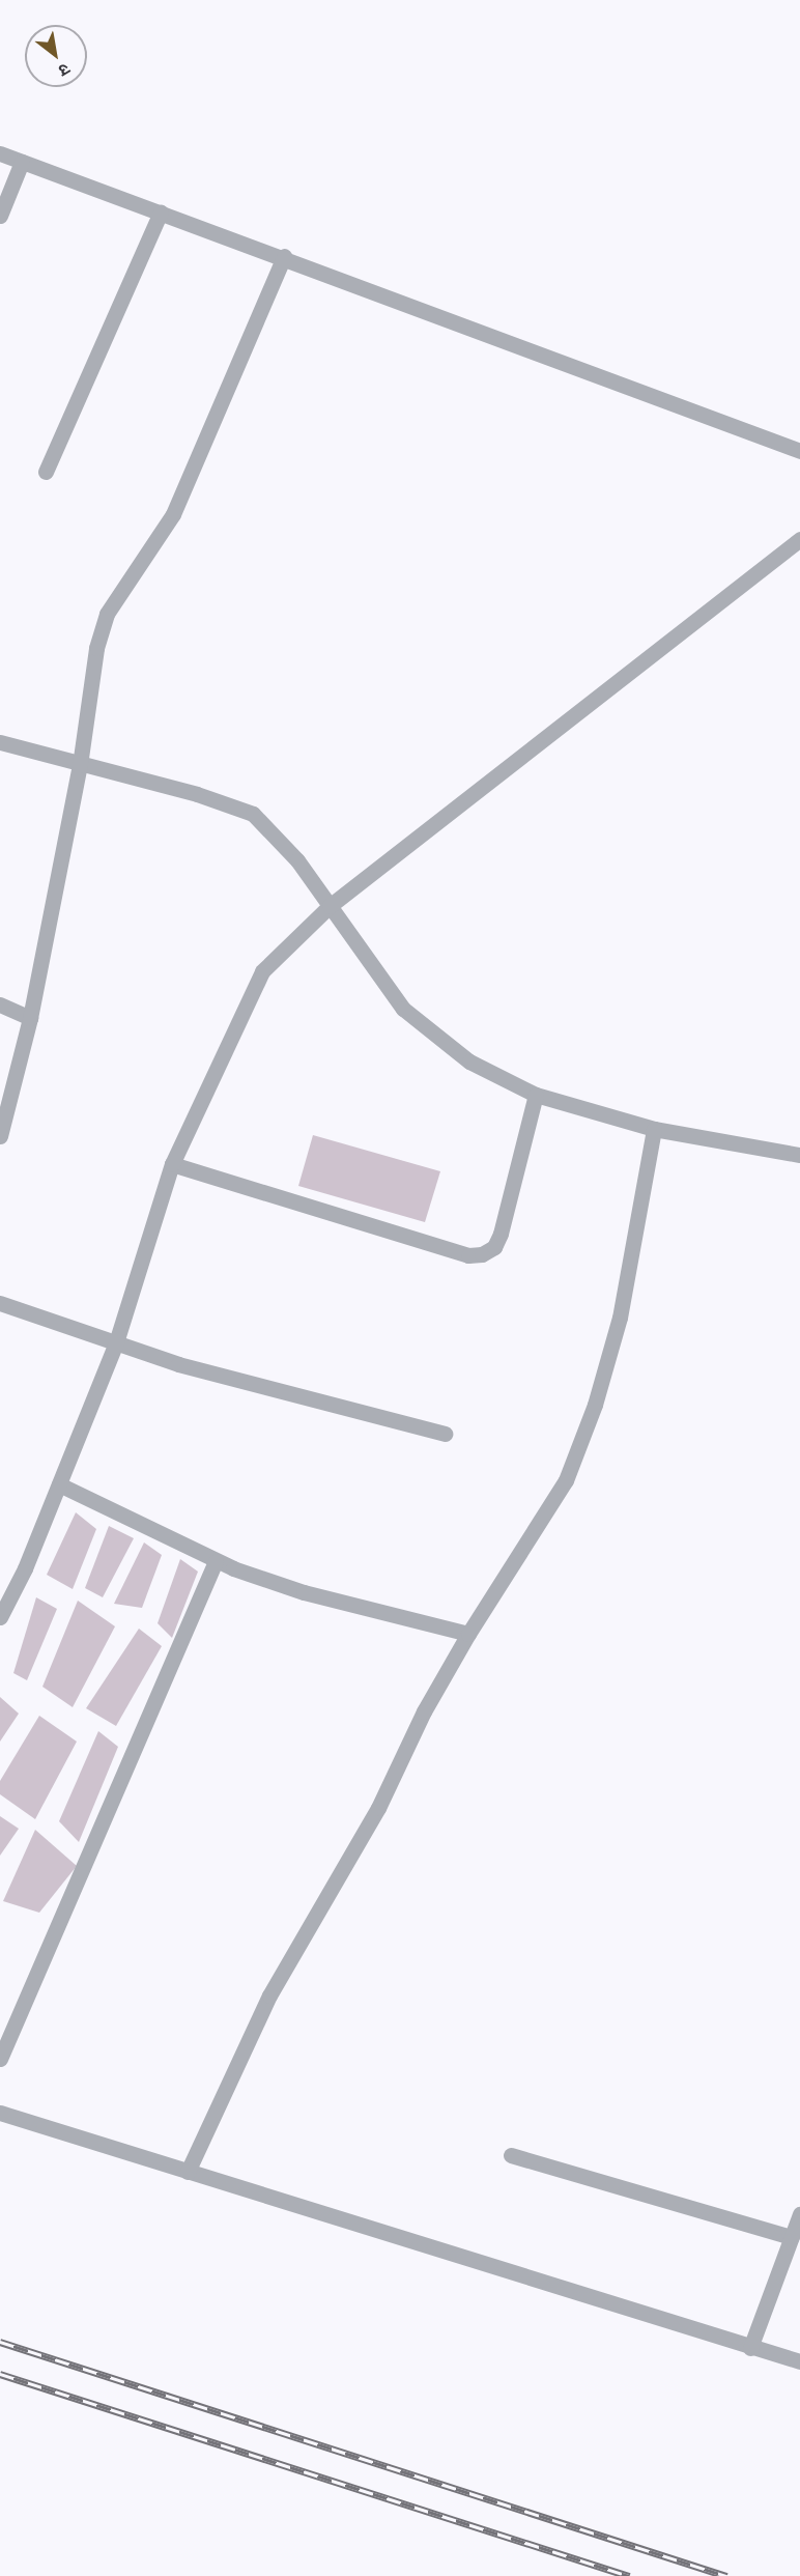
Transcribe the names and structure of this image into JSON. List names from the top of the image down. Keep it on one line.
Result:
{"north":"bottom right"}
